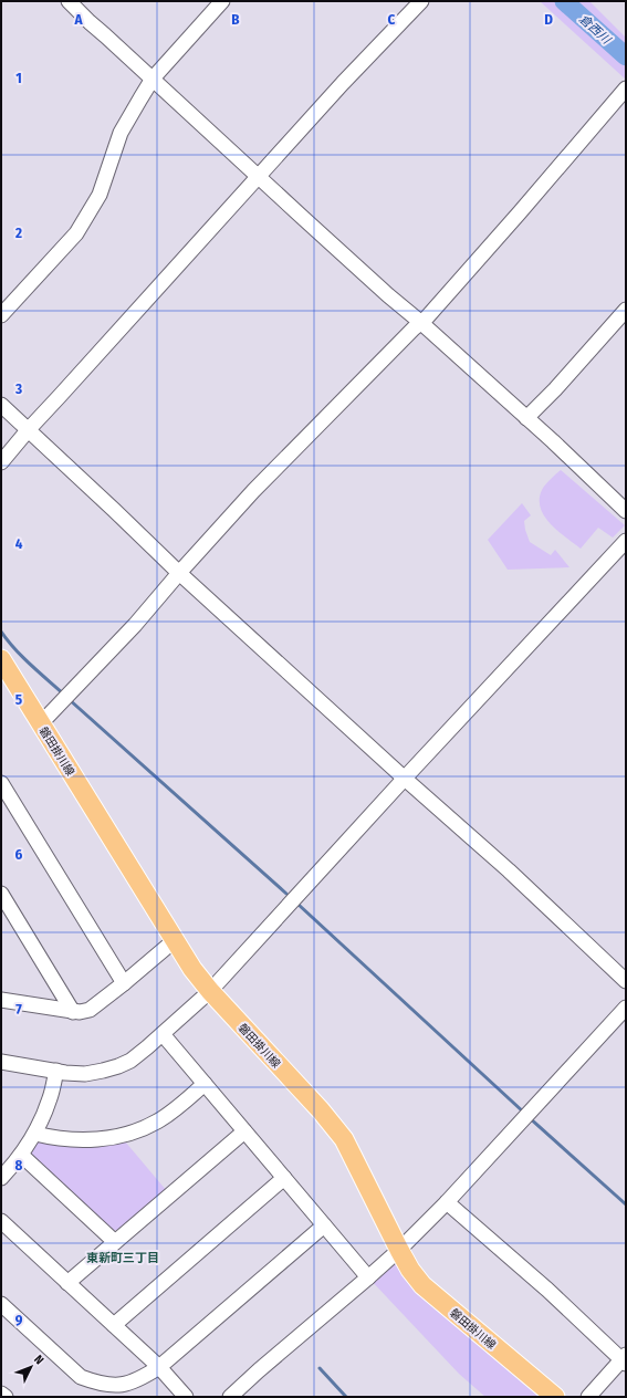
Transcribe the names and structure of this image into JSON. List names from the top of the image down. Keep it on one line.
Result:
{"streets":{"main road":["磐田掛川線"]},"districts":["東新町三丁目"],"water":["倉西川"],"north":"top right","grid":{"columns":["A","B","C","D"],"rows":["1","2","3","4","5","6","7","8","9"]}}
